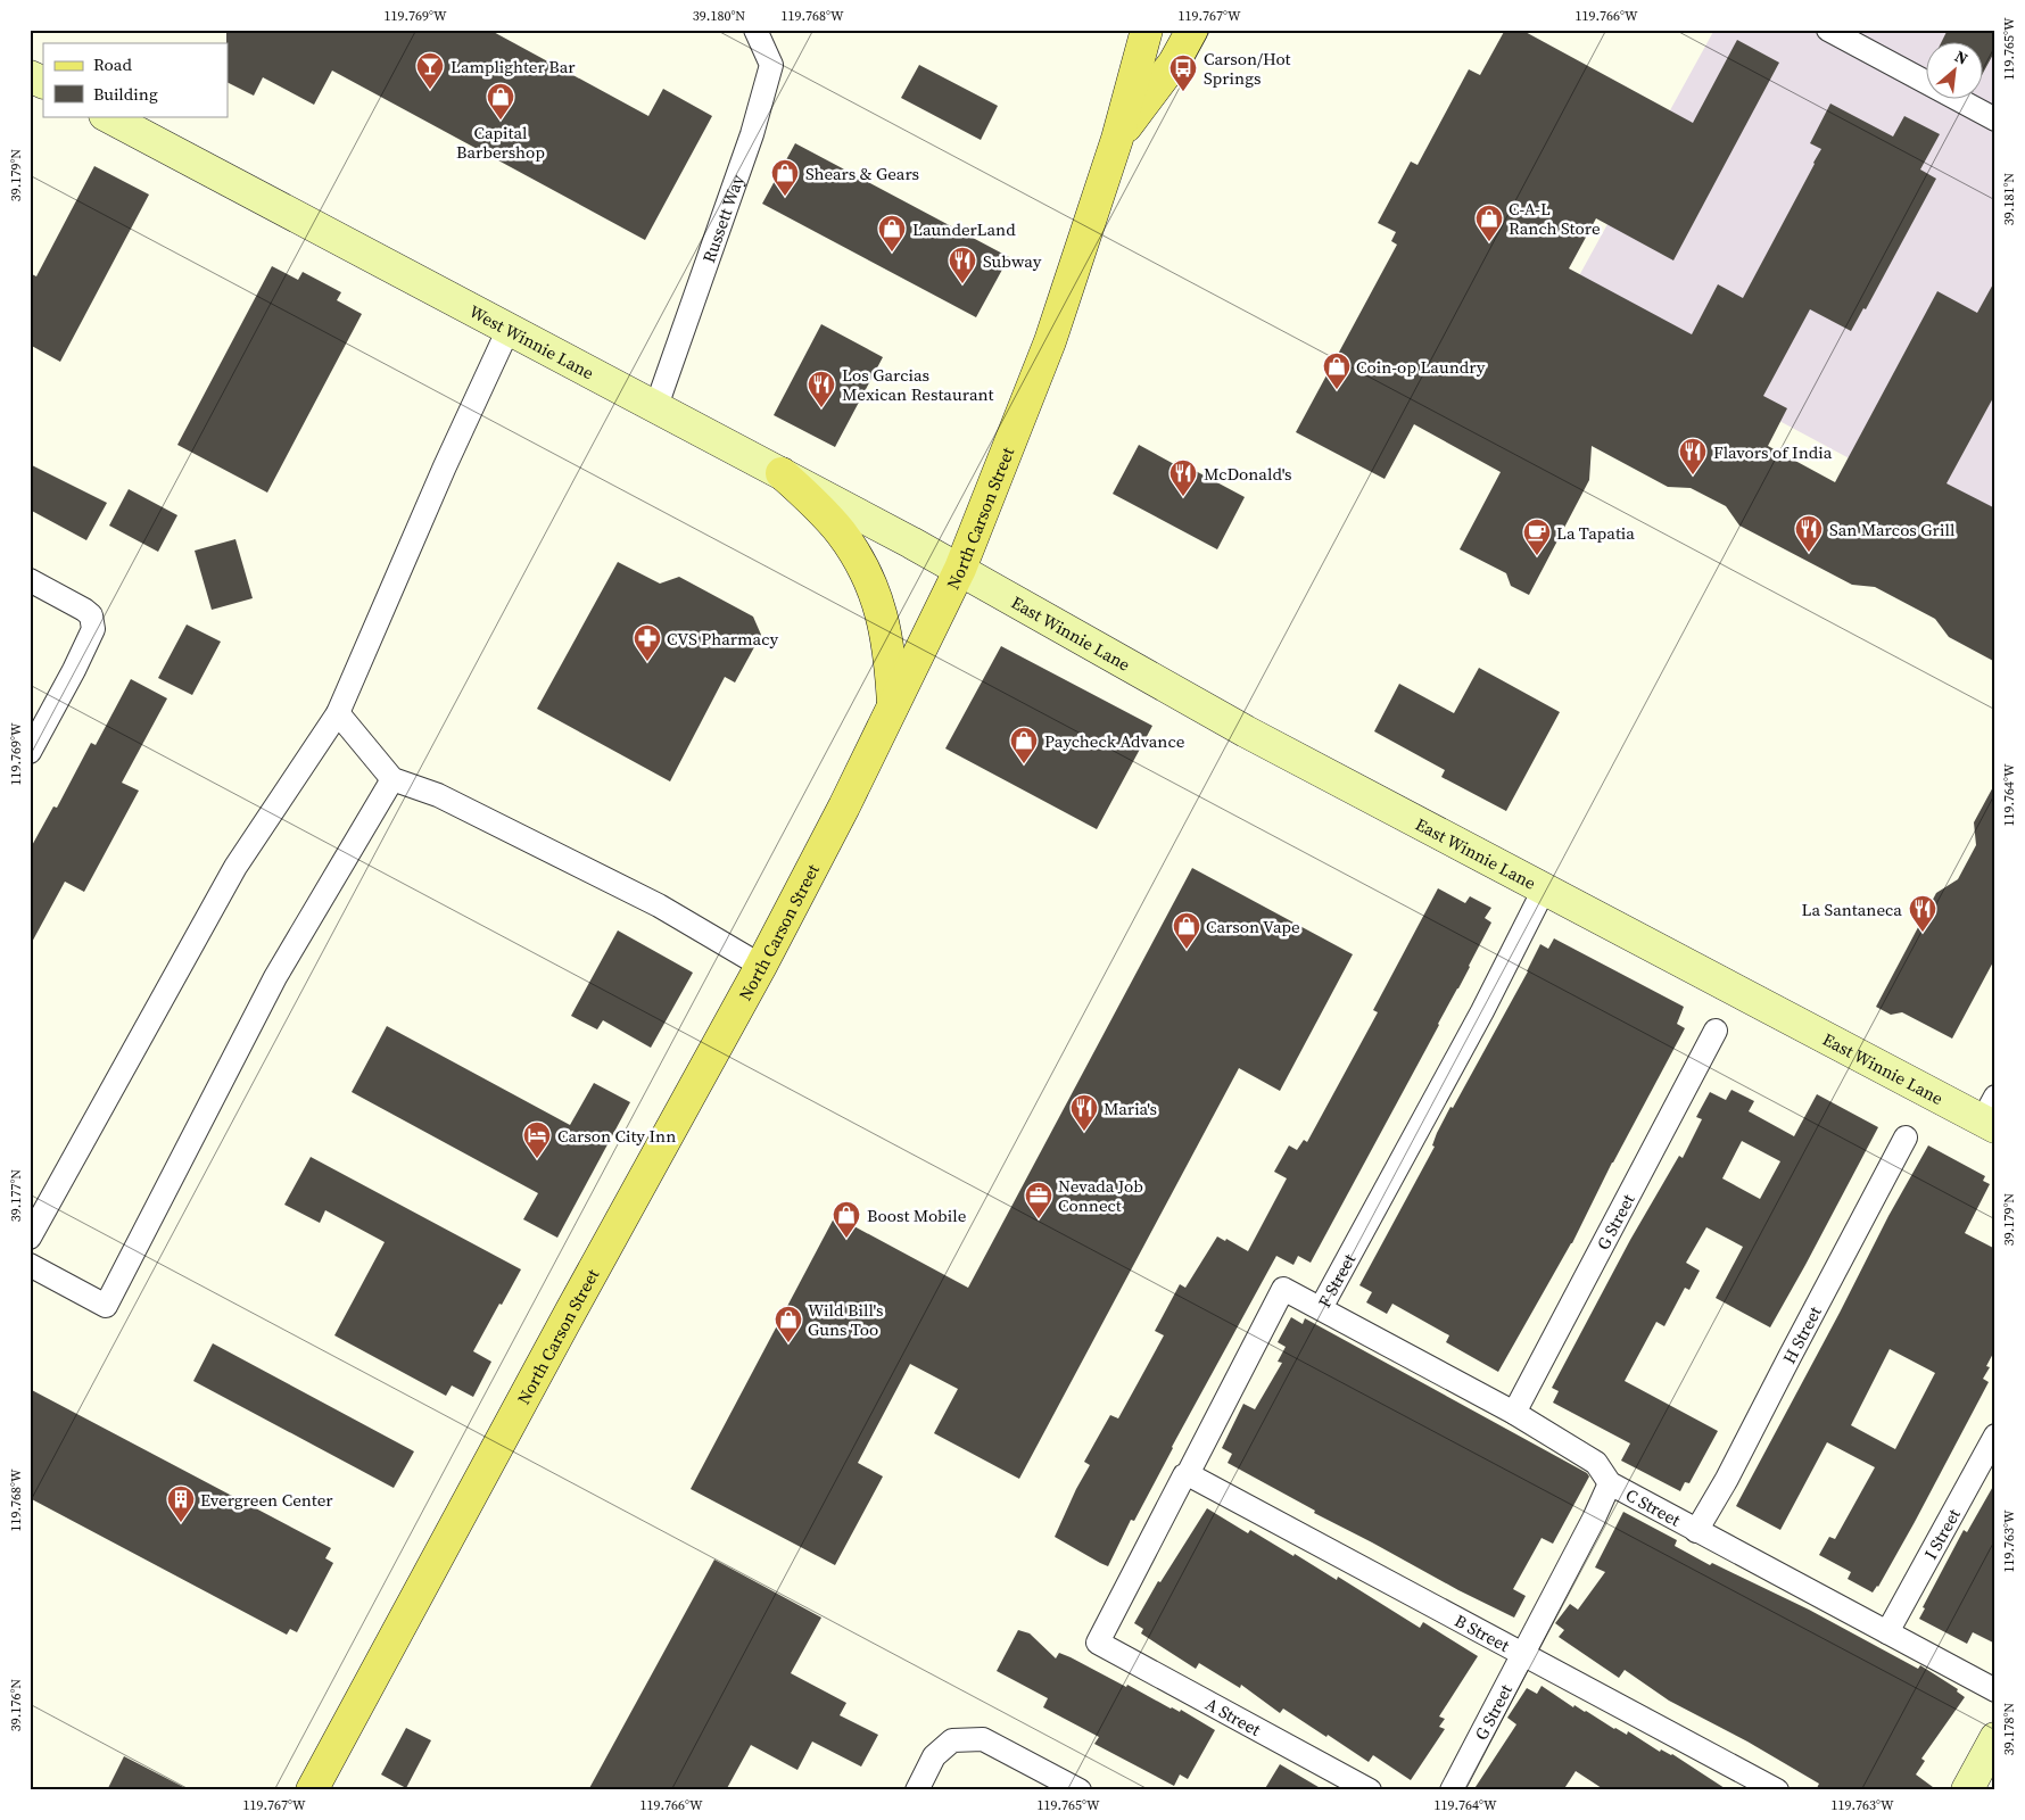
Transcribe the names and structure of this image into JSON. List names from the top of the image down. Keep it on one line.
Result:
{"streets":{"main road":["North Carson Street"],"street":["Russett Way","West Winnie Lane","East Winnie Lane","G Street","F Street","H Street","C Street","I Street","B Street","A Street"]},"crossings":[["Russett Way","West Winnie Lane"],["West Winnie Lane","North Carson Street"],["West Winnie Lane","East Winnie Lane"],["North Carson Street","East Winnie Lane"],["East Winnie Lane","F Street"],["G Street","C Street"],["G Street","B Street"],["F Street","C Street"],["F Street","B Street"],["F Street","A Street"],["H Street","C Street"],["C Street","I Street"]],"places":{"bar":["Lamplighter Bar"],"bus stop":["Carson/Hot Springs"],"shop":["Capital Barbershop","Shears & Gears","C-A-L Ranch Store","LaunderLand","Coin-op Laundry","Paycheck Advance","Carson Vape","Boost Mobile","Wild Bill's Guns Too"],"restaurant":["Subway","Los Garcias Mexican Restaurant","Flavors of India","McDonald's","San Marcos Grill","La Santaneca","Maria's"],"cafe":["La Tapatia"],"pharmacy":["CVS Pharmacy"],"hotel":["Carson City Inn"],"office":["Nevada Job Connect"],"building":["Evergreen Center"]},"legend":["Road","Building"],"north":"top right","coordinates":["119.769°W","39.180°N","119.768°W","119.767°W","119.766°W","119.765°W","39.179°N","39.181°N","119.764°W","39.177°N","119.763°W","39.176°N","39.178°N"]}
